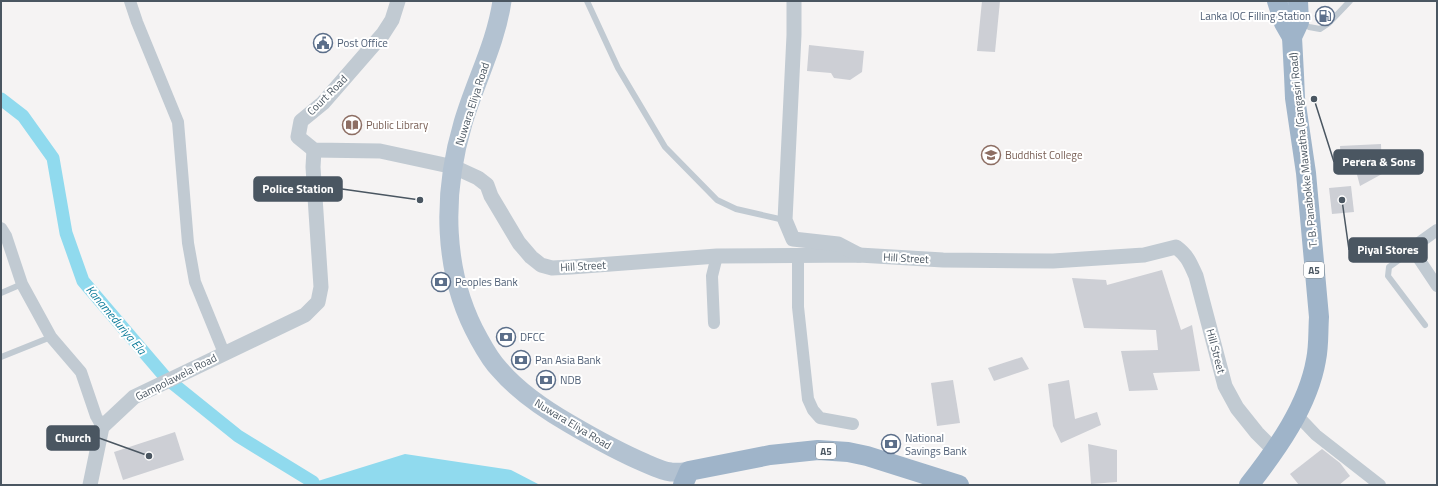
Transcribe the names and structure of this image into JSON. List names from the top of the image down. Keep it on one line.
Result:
{"streets":{"highway":["T. B. Panabokke Mawatha (Gangasiri Road)","A5"],"main road":["Nuwara Eliya Road"],"street":["Court Road","Hill Street","Gampolawela Road"]},"crossings":[["Court Road","Gampolawela Road"],["Nuwara Eliya Road","Hill Street"],["Nuwara Eliya Road","A5"],["T. B. Panabokke Mawatha (Gangasiri Road)","Hill Street"]],"water":["Kanameduriya Ela"],"places":{"fuel station":["Lanka IOC Filling Station"],"public building":["Post Office"],"other":["Perera & Sons","Police Station","Piyal Stores","Church"],"library":["Public Library"],"school or university":["Buddhist College"],"bank":["Peoples Bank","DFCC","Pan Asia Bank","NDB","National Savings Bank"]}}
